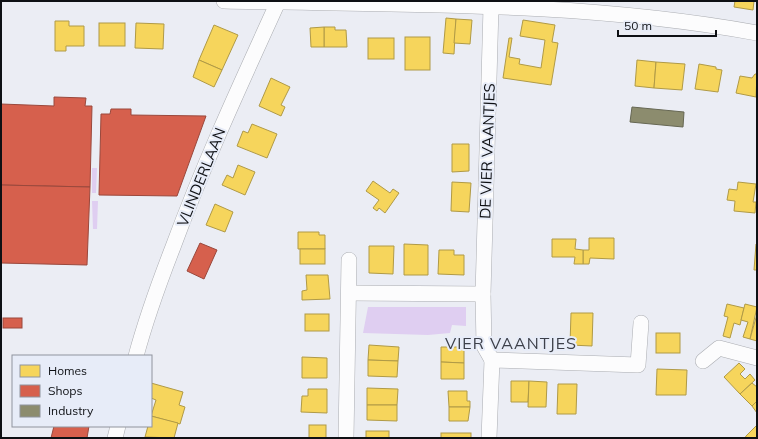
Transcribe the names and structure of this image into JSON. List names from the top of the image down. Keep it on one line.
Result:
{"streets":{"street":["DE VIER VAANTJES","VLINDERLAAN"]},"districts":["VIER VAANTJES"],"legend":["Homes","Shops","Industry"],"scale_bar":"50 m"}
